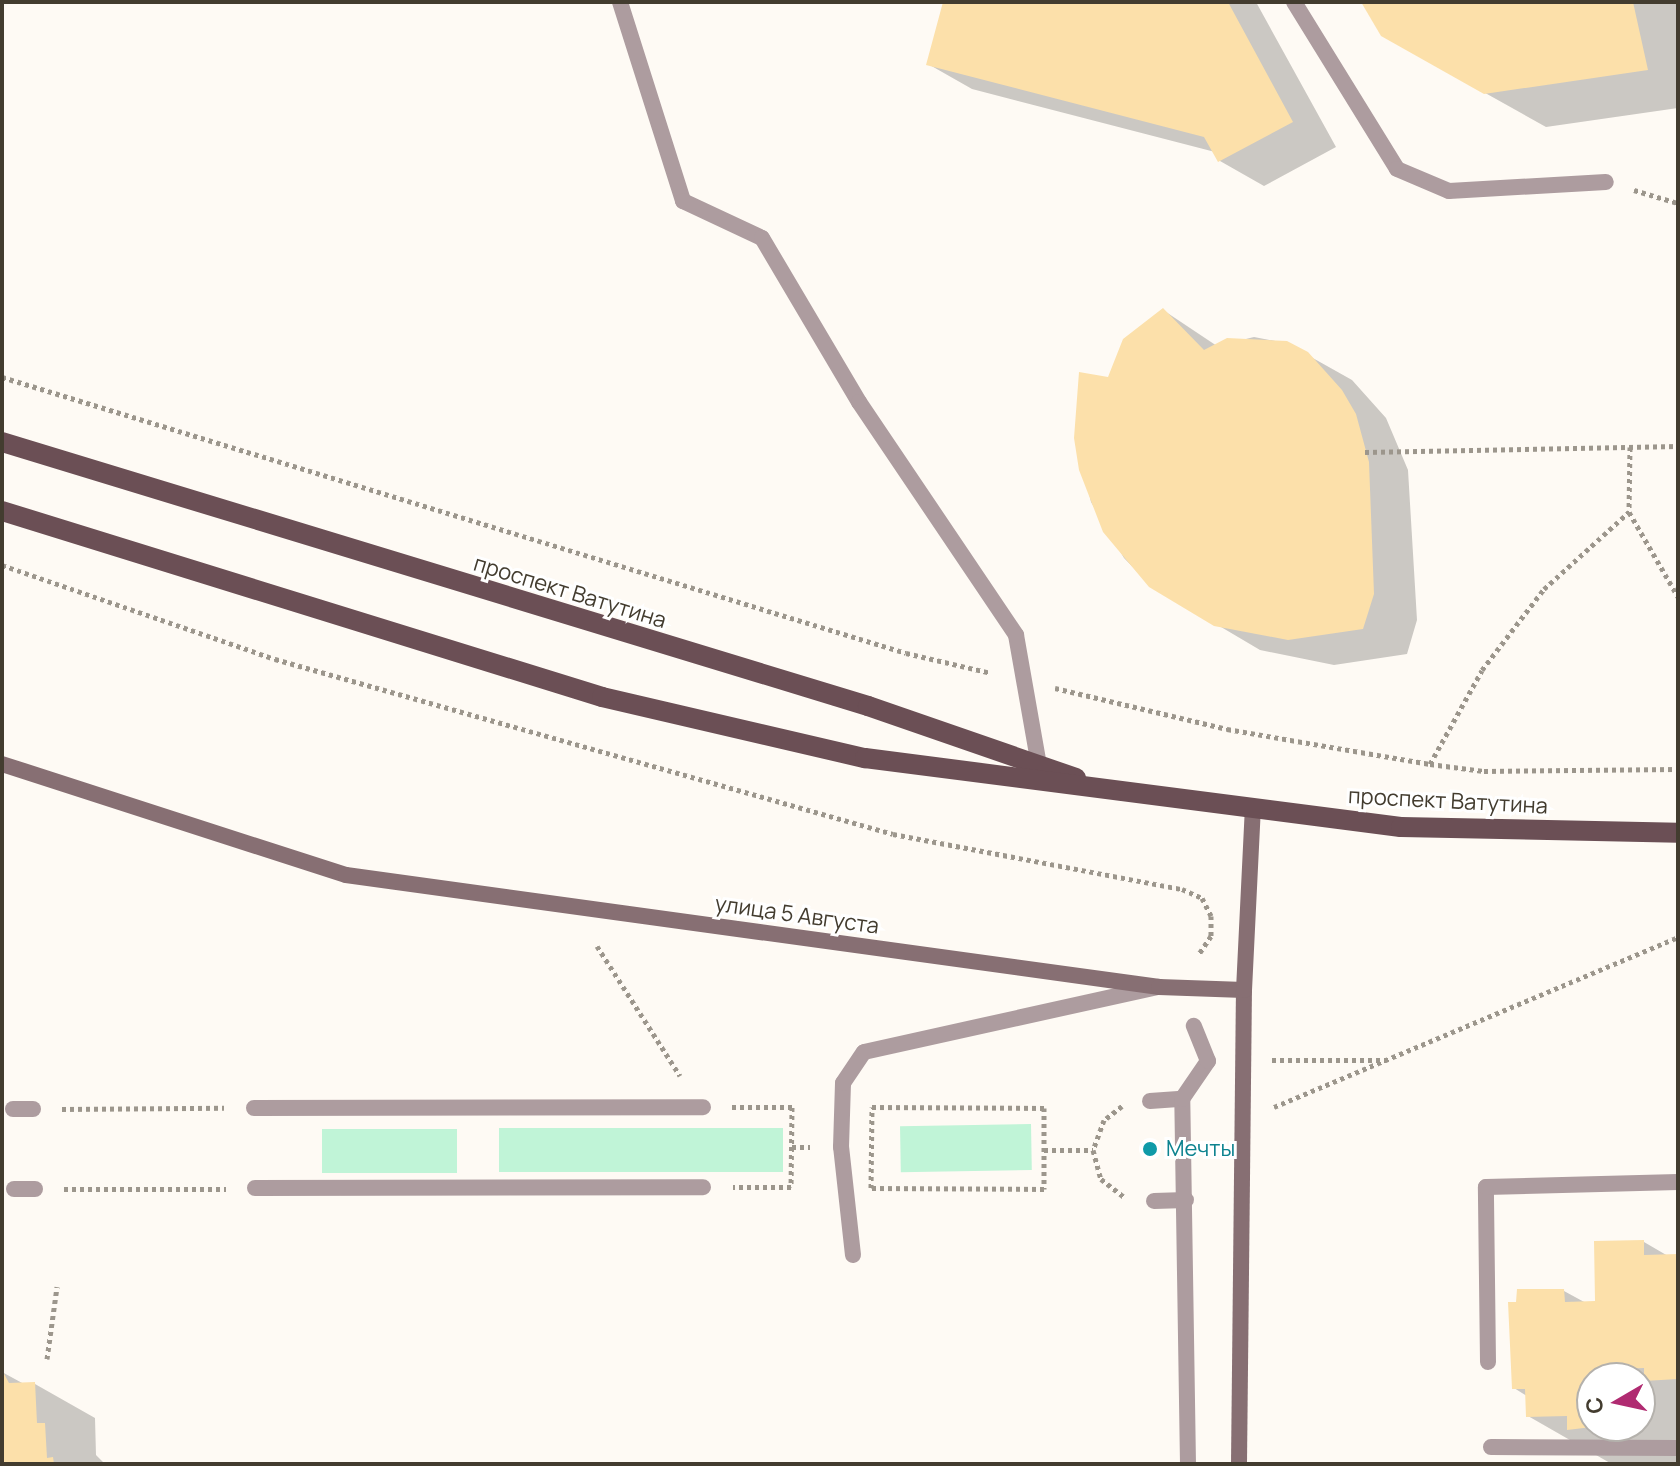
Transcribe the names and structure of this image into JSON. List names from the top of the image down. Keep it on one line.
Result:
{"streets":{"main road":["проспект Ватутина"],"street":["улица 5 Августа"]},"places":["Мечты"],"north":"left"}
